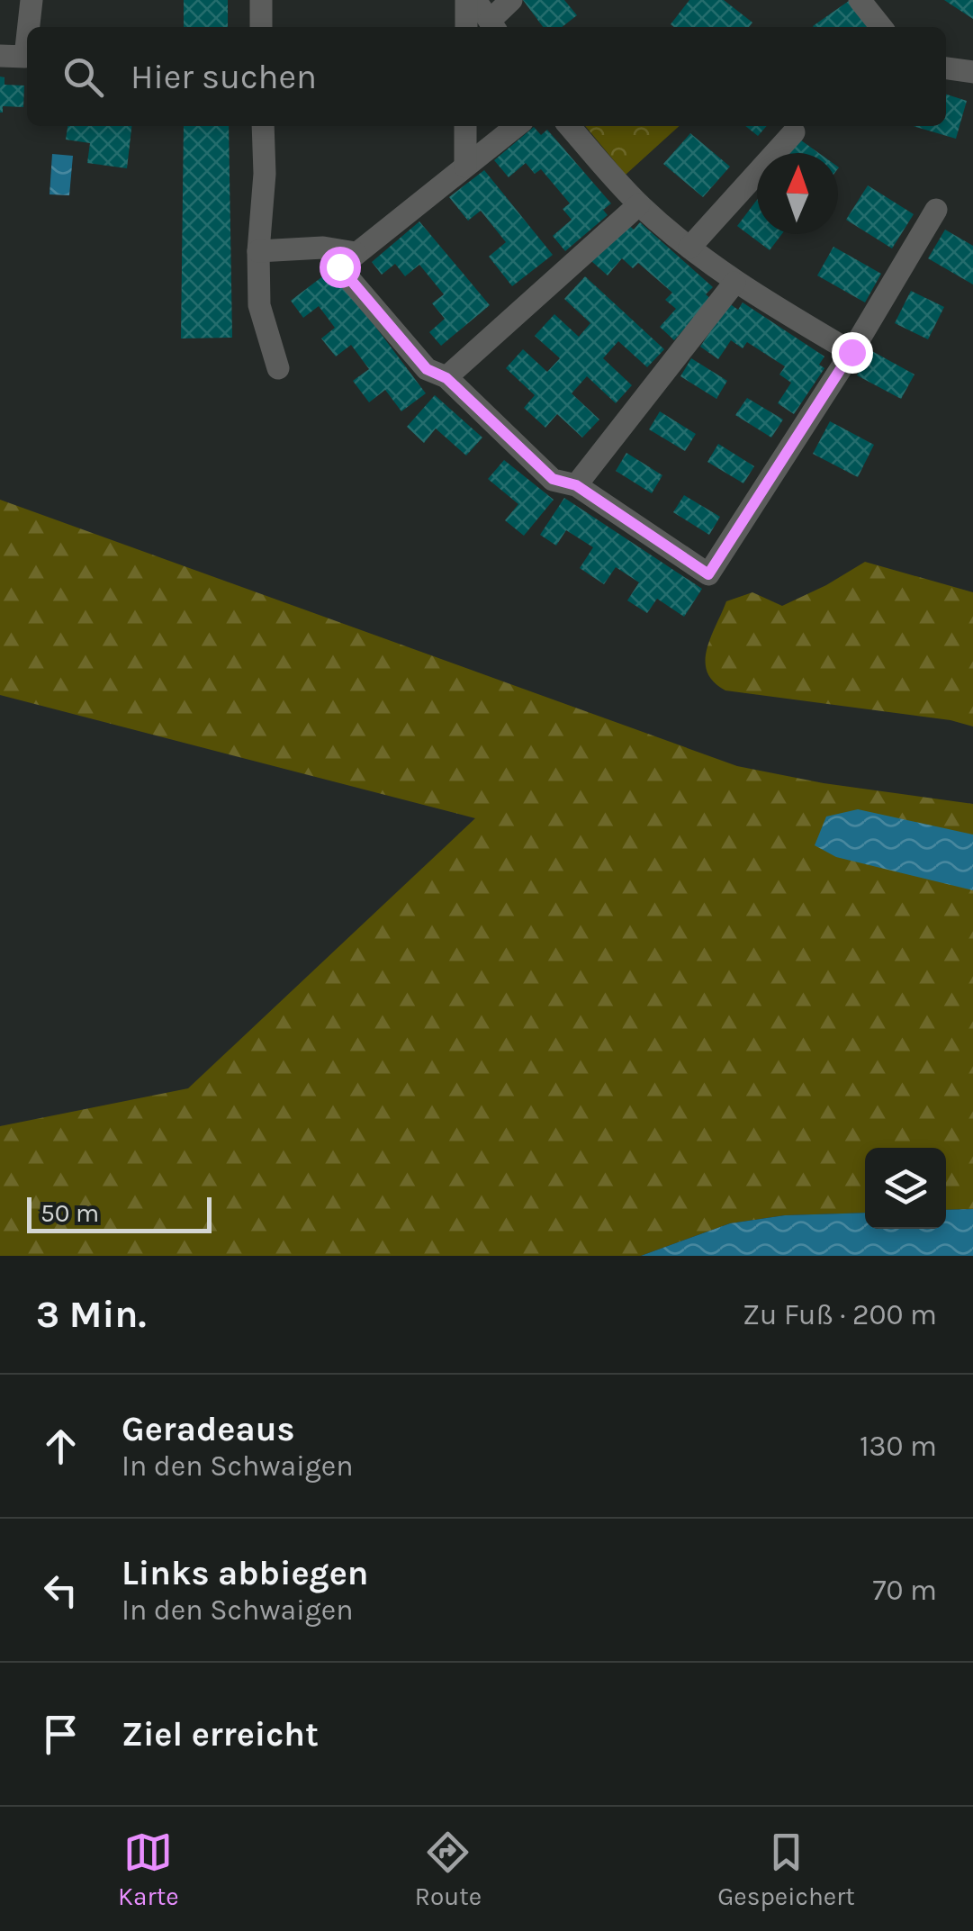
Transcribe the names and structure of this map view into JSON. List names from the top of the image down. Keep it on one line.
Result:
{"scale_bar":"50 m","north":"top","page":{"search":"Hier suchen","scale":"50 m","heading":["3 Min.","Zu Fuß · 200 m"],"list":[["Geradeaus","In den Schwaigen","130 m"],["Links abbiegen","In den Schwaigen","70 m"],"Ziel erreicht"],"nav":["Karte","Route","Gespeichert"]}}
